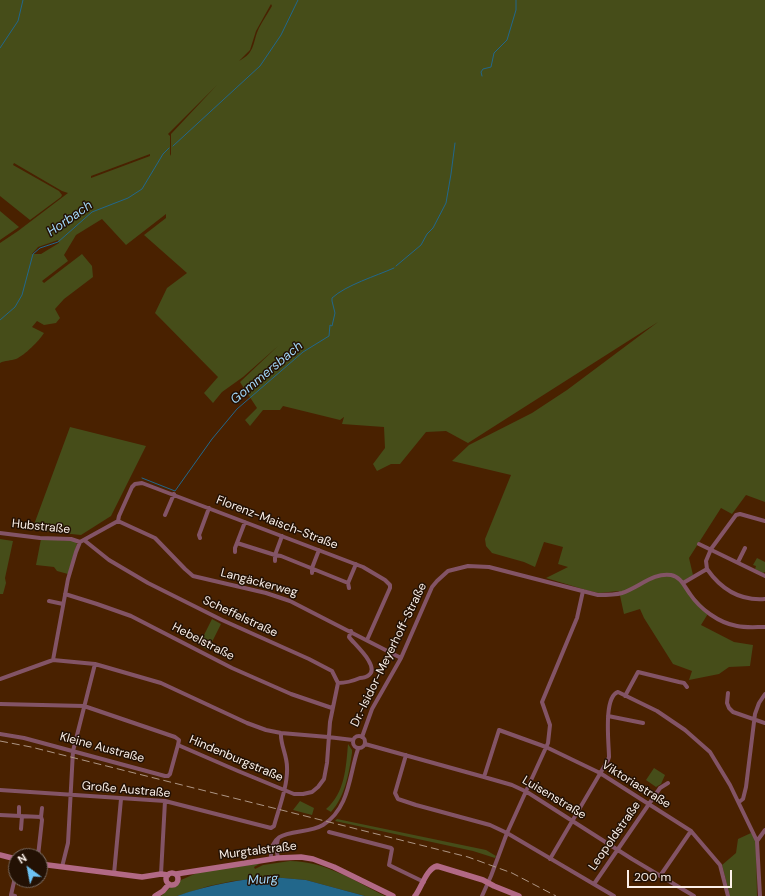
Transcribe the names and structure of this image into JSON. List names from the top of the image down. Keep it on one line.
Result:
{"streets":{"street":["Florenz-Maisch-Straße","Hubstraße","Langäckerweg","Scheffelstraße","Hebelstraße","Dr.-Isidor-Meyerhoff-Straße","Kleine Austraße","Hindenburgstraße","Viktoriastraße","Große Austraße","Luisenstraße","Leopoldstraße","Murgtalstraße"]},"crossings":[["Florenz-Maisch-Straße","Langäckerweg"],["Hubstraße","Scheffelstraße"],["Langäckerweg","Dr.-Isidor-Meyerhoff-Straße"],["Dr.-Isidor-Meyerhoff-Straße","Luisenstraße"],["Kleine Austraße","Hindenburgstraße"],["Hindenburgstraße","Große Austraße"],["Viktoriastraße","Luisenstraße"],["Viktoriastraße","Leopoldstraße"],["Luisenstraße","Leopoldstraße"]],"water":["Horbach","Gommersbach","Murg"],"scale_bar":"200 m","north":"top left"}
